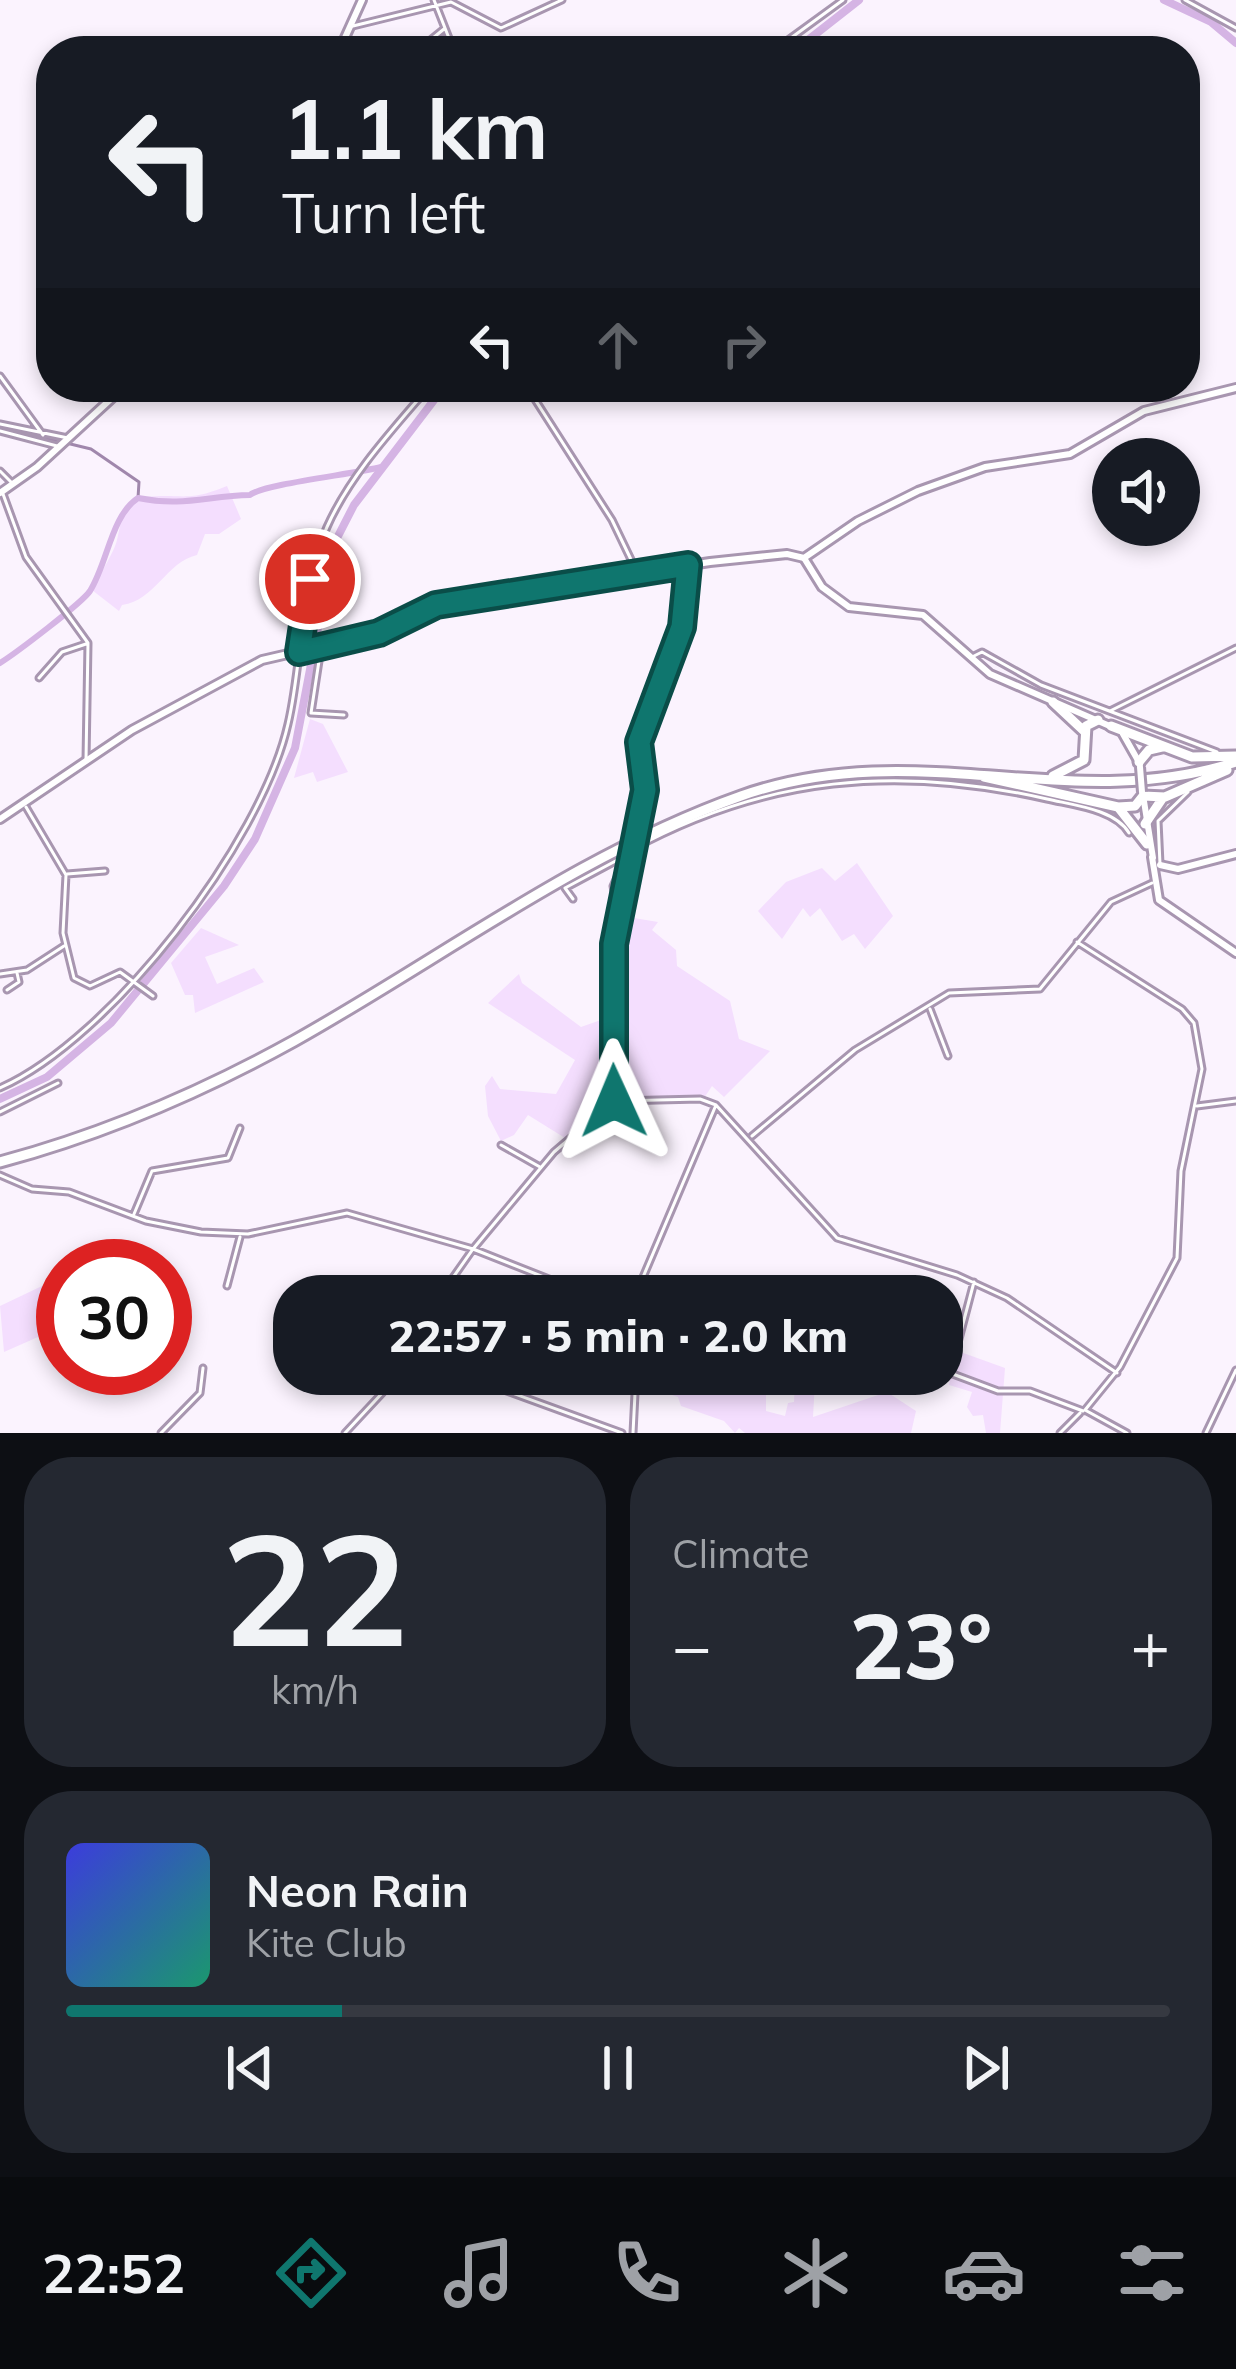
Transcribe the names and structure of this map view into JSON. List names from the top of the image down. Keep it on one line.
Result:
{"page":{"turn":["1.1 km","Turn left"],"limit":"30","trip":"22:57 · 5 min · 2.0 km","tile":[["22","km/h"],"Climate"],"heat":["−","23°","+"],"song":["Neon Rain","Kite Club"],"tabs":"22:52"}}
